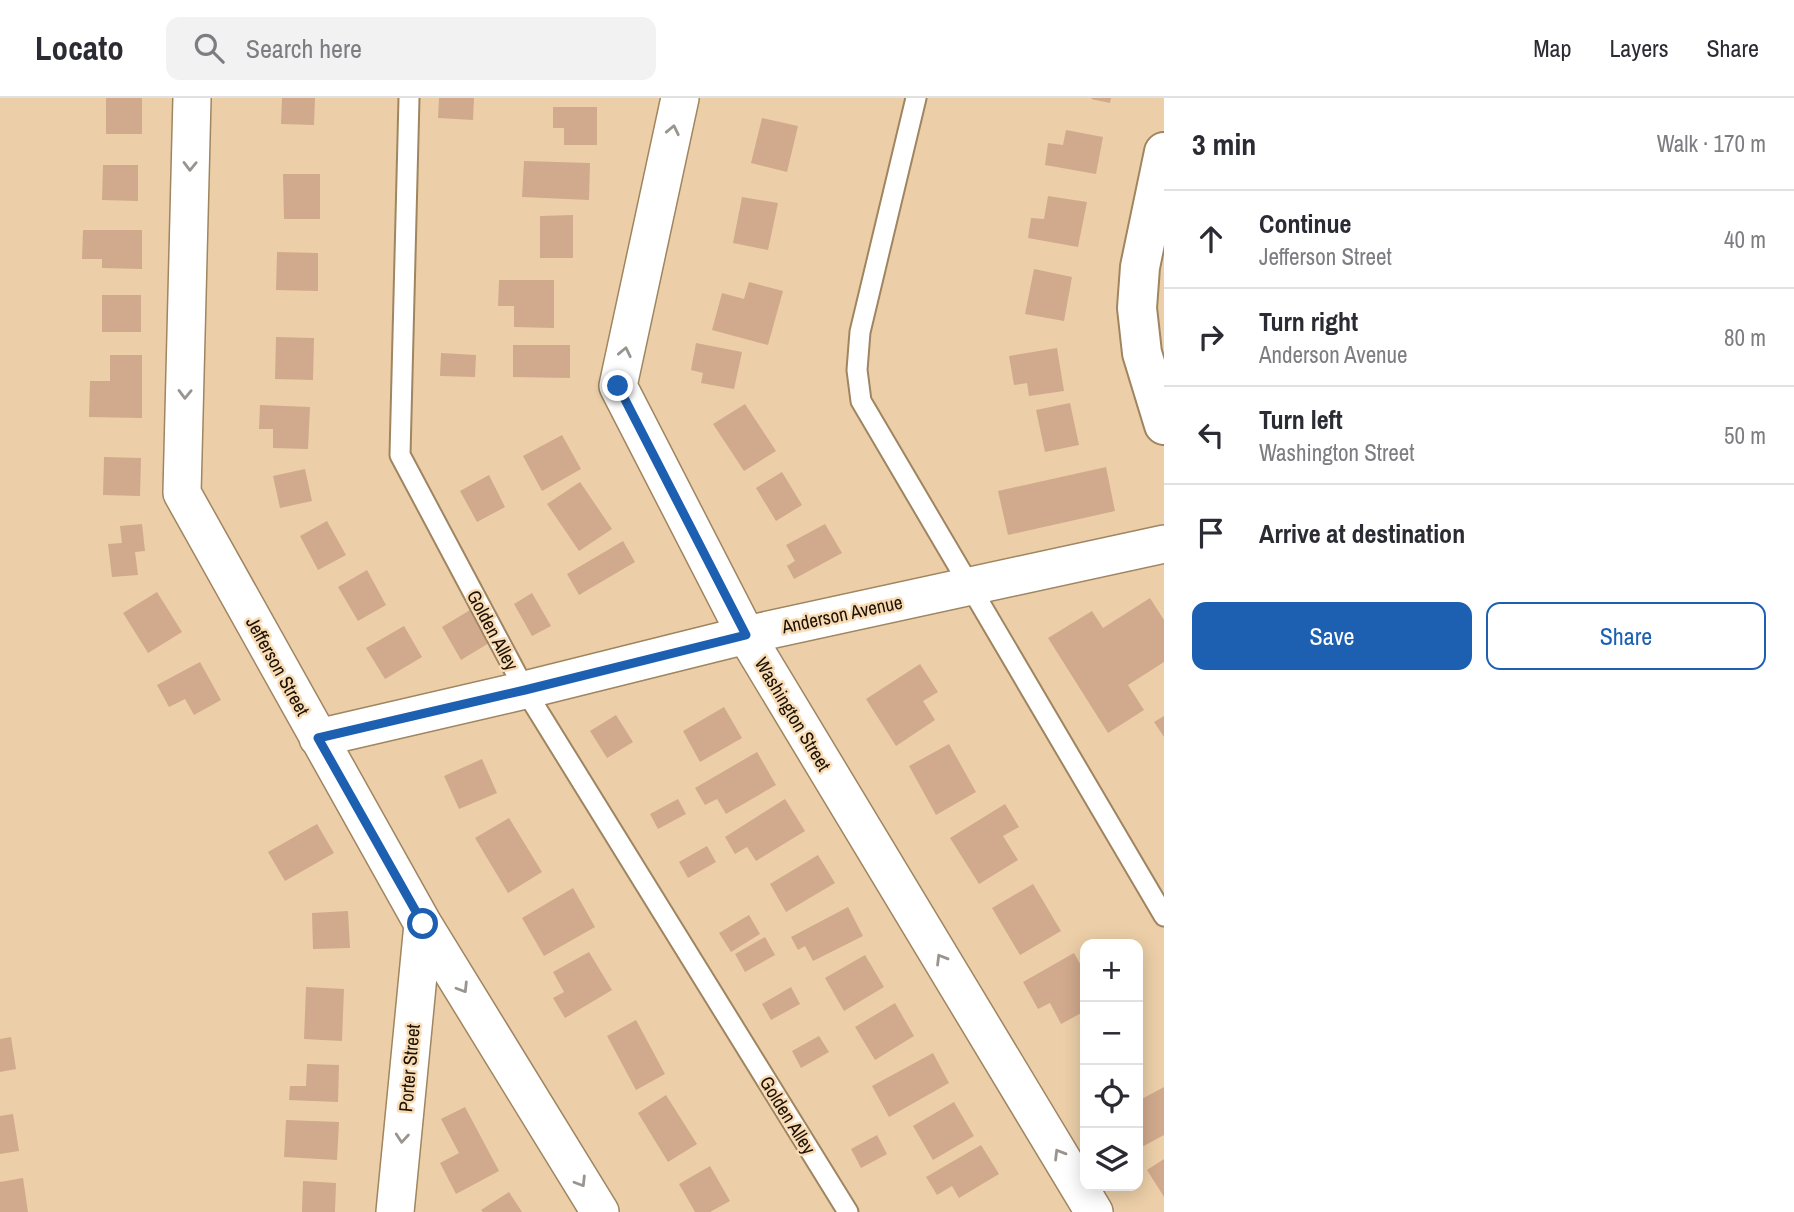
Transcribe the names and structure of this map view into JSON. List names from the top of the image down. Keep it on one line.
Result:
{"streets":{"street":["Anderson Avenue","Jefferson Street","Washington Street","Porter Street"],"lane":["Golden Alley"]},"crossings":[["Anderson Avenue","Golden Alley"],["Anderson Avenue","Jefferson Street"],["Anderson Avenue","Washington Street"],["Jefferson Street","Porter Street"]],"one_way":["Jefferson Street","Washington Street","Porter Street"],"page":{"header":"Locato","search":"Search here","nav":["Map","Layers","Share"],"heading":["3 min","Walk · 170 m"],"list":[["Continue","Jefferson Street","40 m"],["Turn right","Anderson Avenue","80 m"],["Turn left","Washington Street","50 m"],"Arrive at destination"],"buttons":["Save","Share"],"map_buttons":["+","−"]}}
